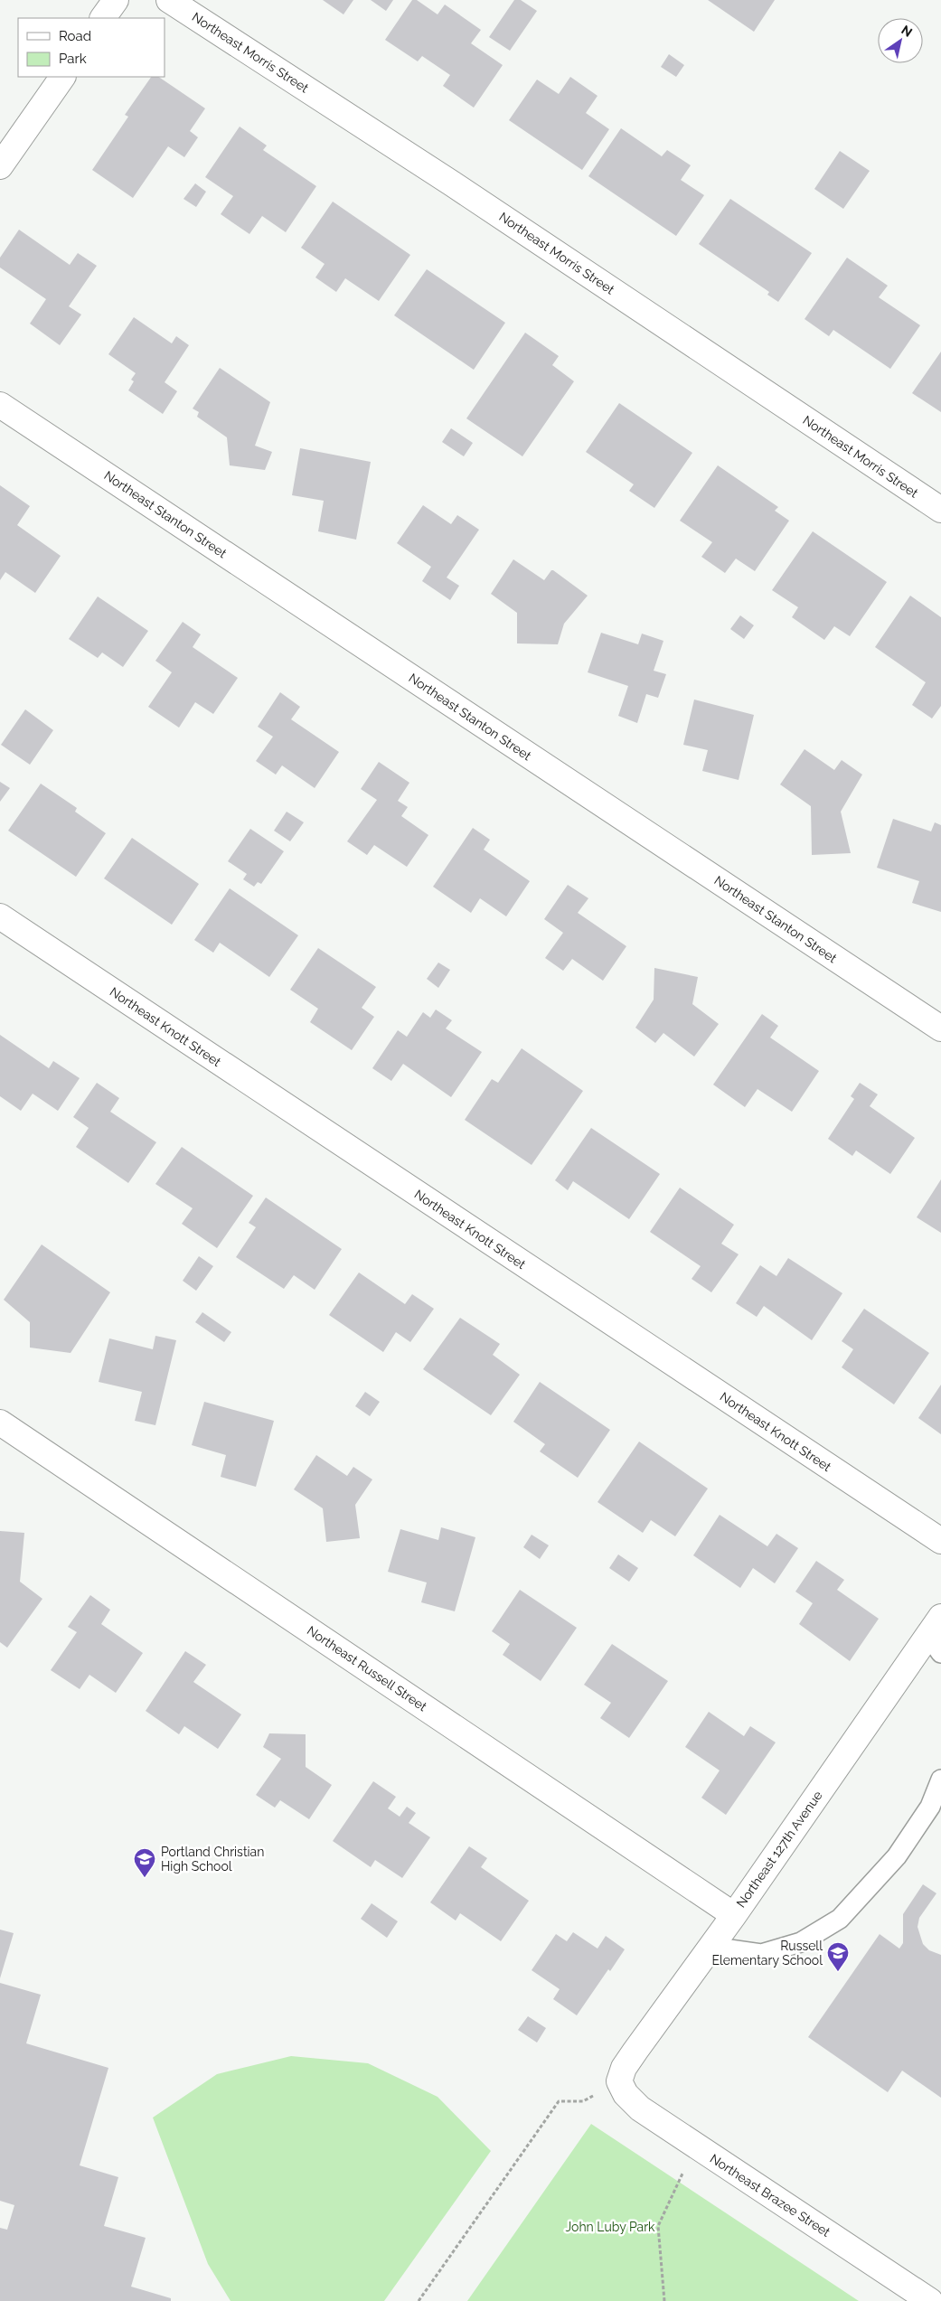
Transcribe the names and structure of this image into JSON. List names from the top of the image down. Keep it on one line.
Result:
{"streets":{"street":["Northeast Morris Street","Northeast Stanton Street","Northeast Knott Street","Northeast Russell Street","Northeast 127th Avenue","Northeast Brazee Street"]},"crossings":[["Northeast Russell Street","Northeast 127th Avenue"],["Northeast 127th Avenue","Northeast Brazee Street"]],"parks":["John Luby Park"],"places":{"school or university":["Portland Christian High School","Russell Elementary School"]},"legend":["Road","Park"],"north":"top right"}
